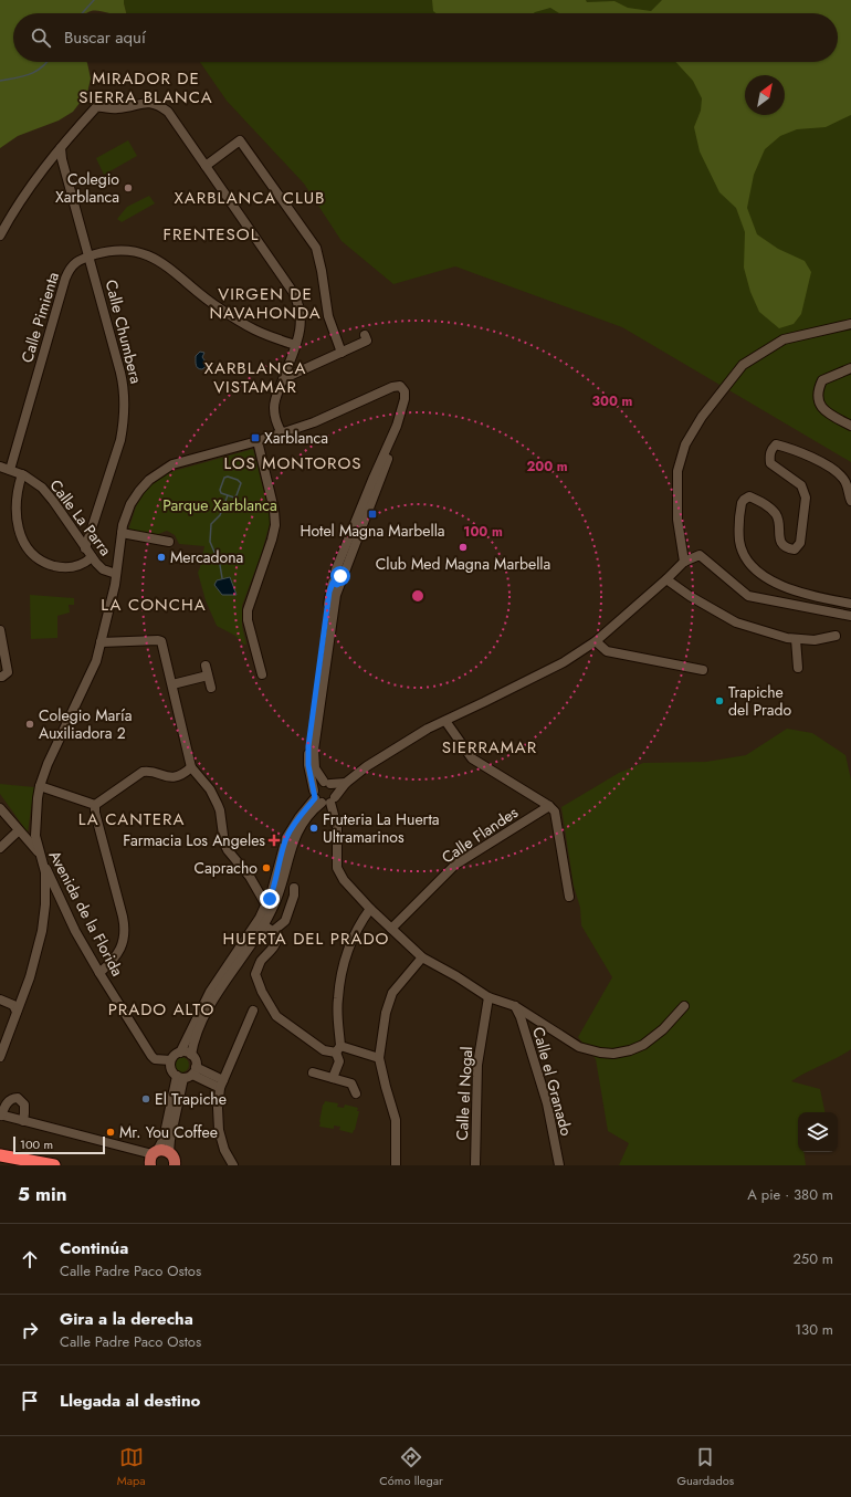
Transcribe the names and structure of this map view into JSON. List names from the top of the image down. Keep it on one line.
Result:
{"streets":{"street":["Calle Pimienta","Calle Chumbera","Calle La Parra","Calle Flandes","Avenida de la Florida","Calle el Granado","Calle el Nogal"]},"crossings":[["Calle Pimienta","Calle Chumbera"],["Calle Pimienta","Calle La Parra"],["Calle Chumbera","Calle La Parra"]],"districts":["MIRADOR DE SIERRA BLANCA","XARBLANCA CLUB","FRENTESOL","VIRGEN DE NAVAHONDA","XARBLANCA VISTAMAR","LOS MONTOROS","LA CONCHA","SIERRAMAR","LA CANTERA","HUERTA DEL PRADO","PRADO ALTO"],"parks":["Parque Xarblanca"],"places":{"other":["Colegio Xarblanca","Club Med Magna Marbella","Mercadona","Trapiche del Prado","Colegio María Auxiliadora 2","Fruteria La Huerta Ultramarinos","Capracho","El Trapiche","Mr. You Coffee"],"transit":["Xarblanca","Hotel Magna Marbella"],"health":["Farmacia Los Angeles"]},"scale_bar":"100 m","north":"top right","page":{"search":"Buscar aquí","scale":"100 m","heading":["5 min","A pie · 380 m"],"list":[["Continúa","Calle Padre Paco Ostos","250 m"],["Gira a la derecha","Calle Padre Paco Ostos","130 m"],"Llegada al destino"],"nav":["Mapa","Cómo llegar","Guardados"]},"rings":["300 m","200 m","100 m"]}
